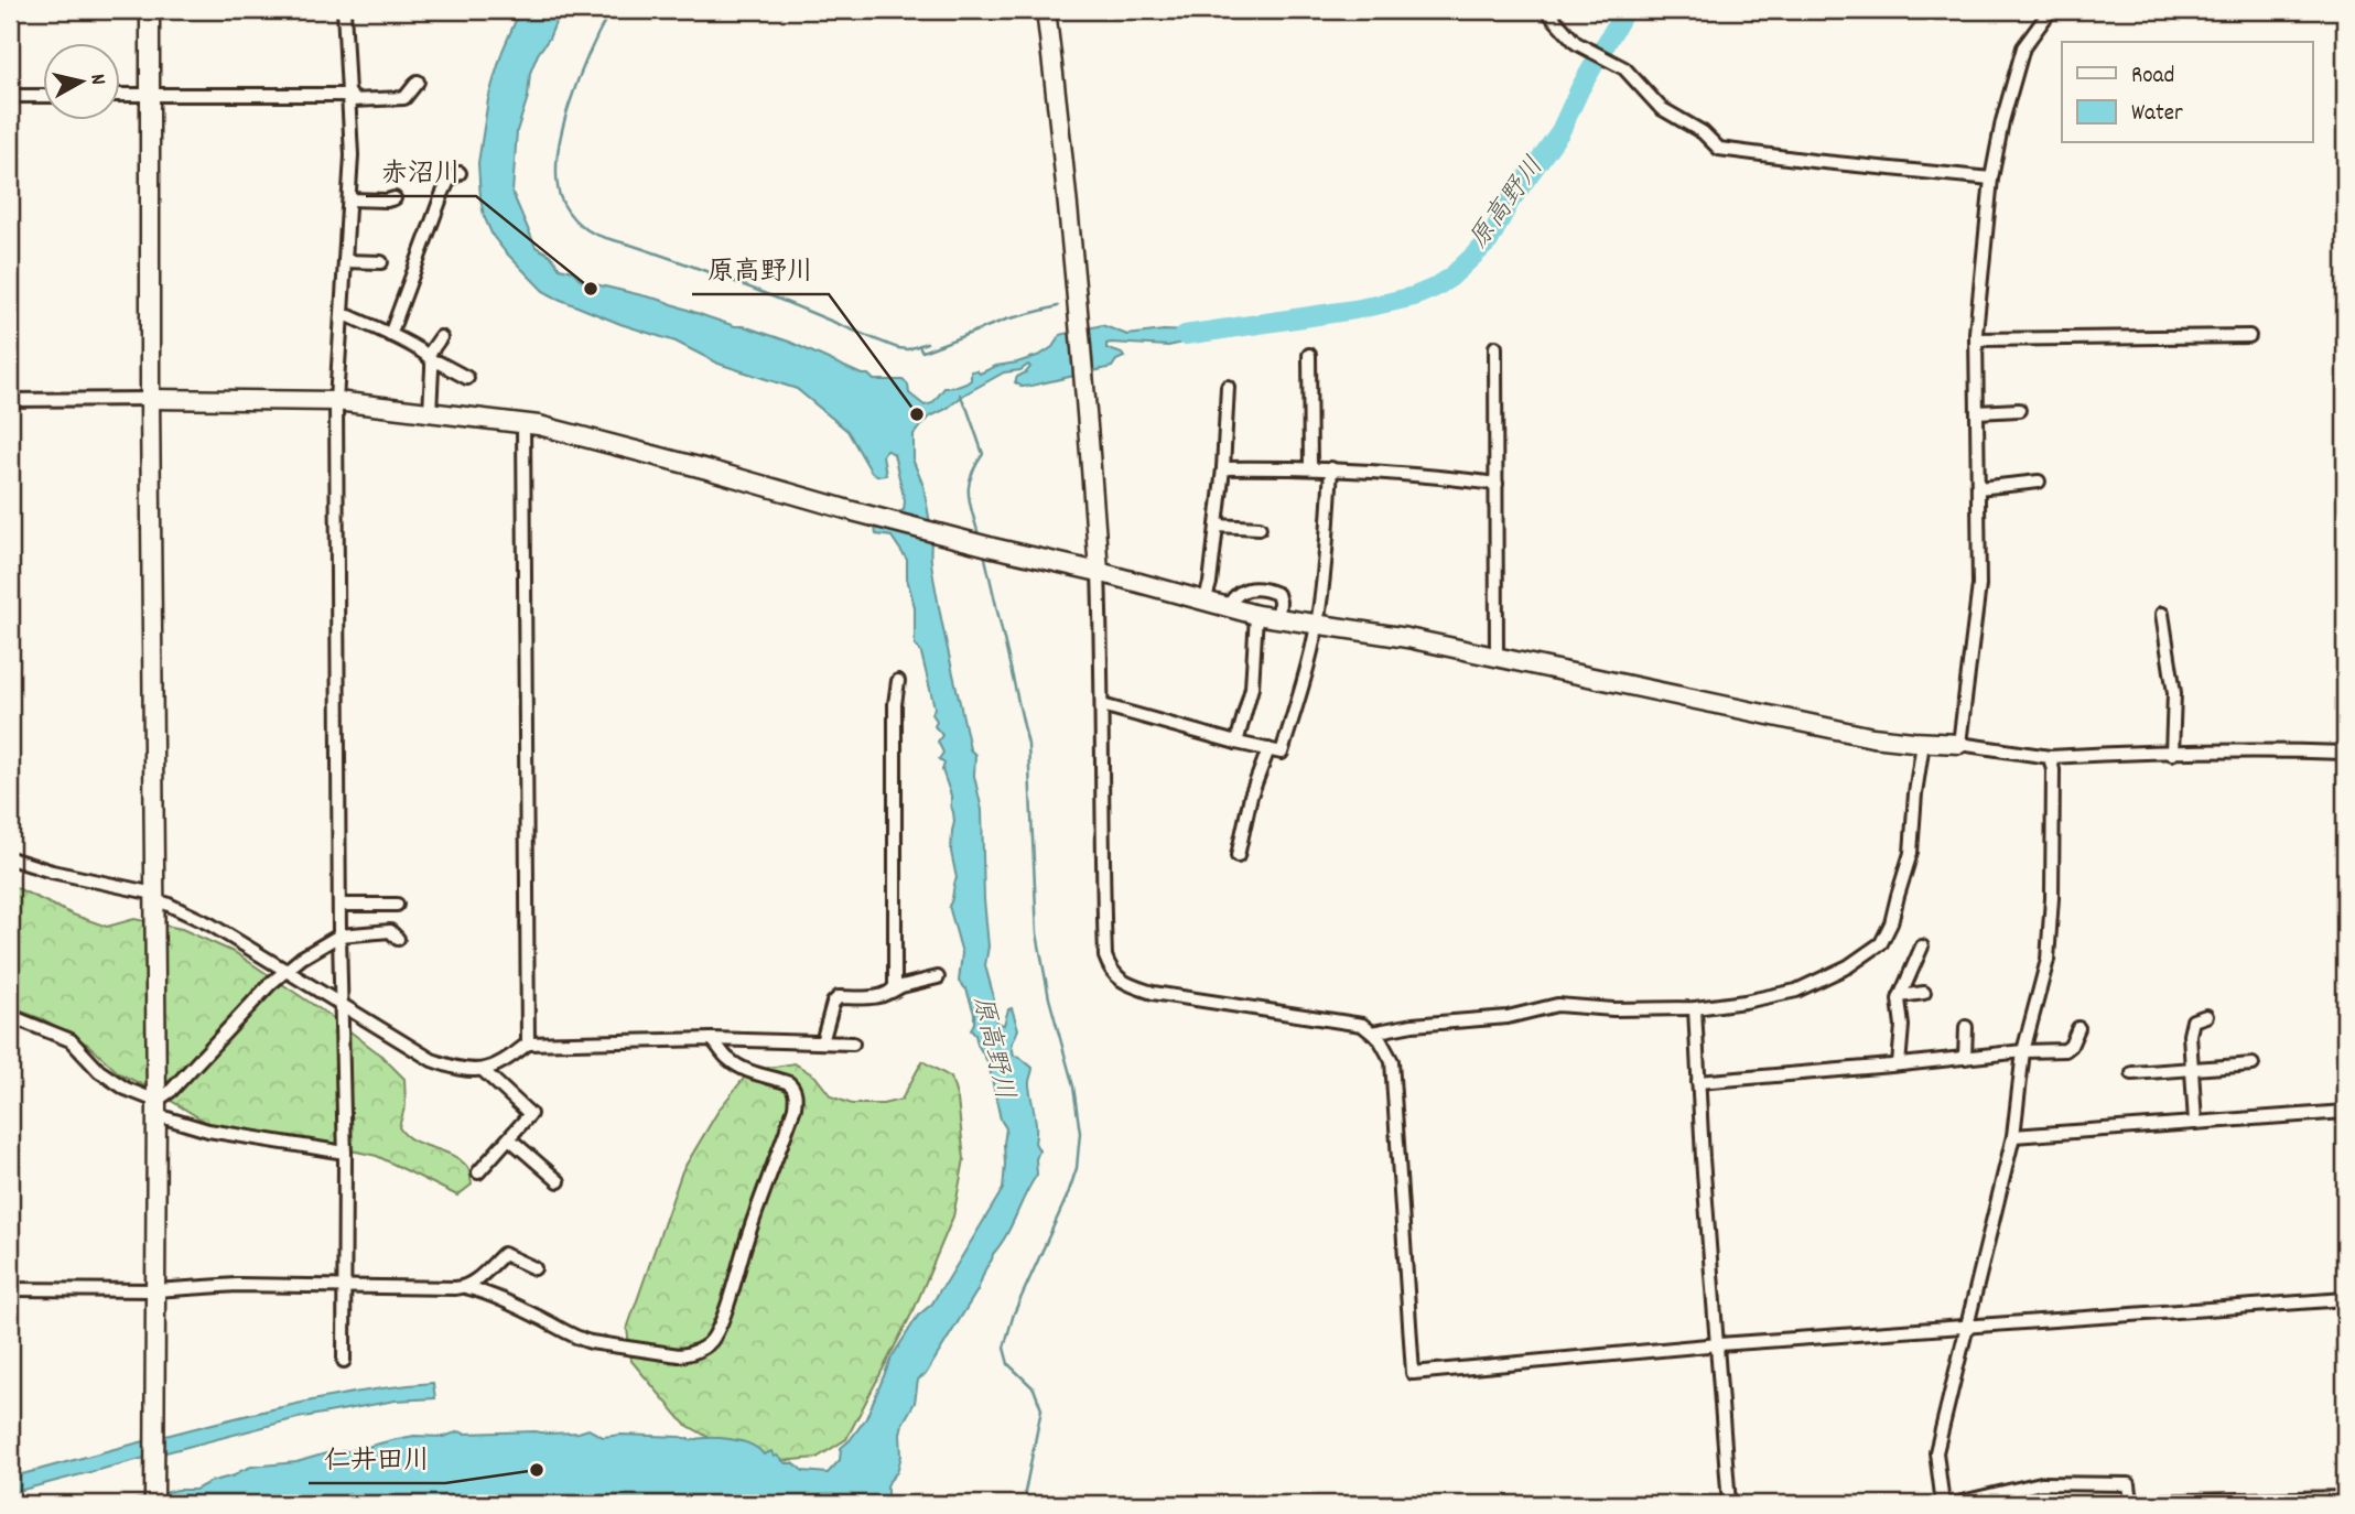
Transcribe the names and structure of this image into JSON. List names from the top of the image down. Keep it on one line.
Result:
{"water":["原高野川"],"places":["赤沼川","原高野川","仁井田川"],"legend":["Road","Water"],"north":"right"}
